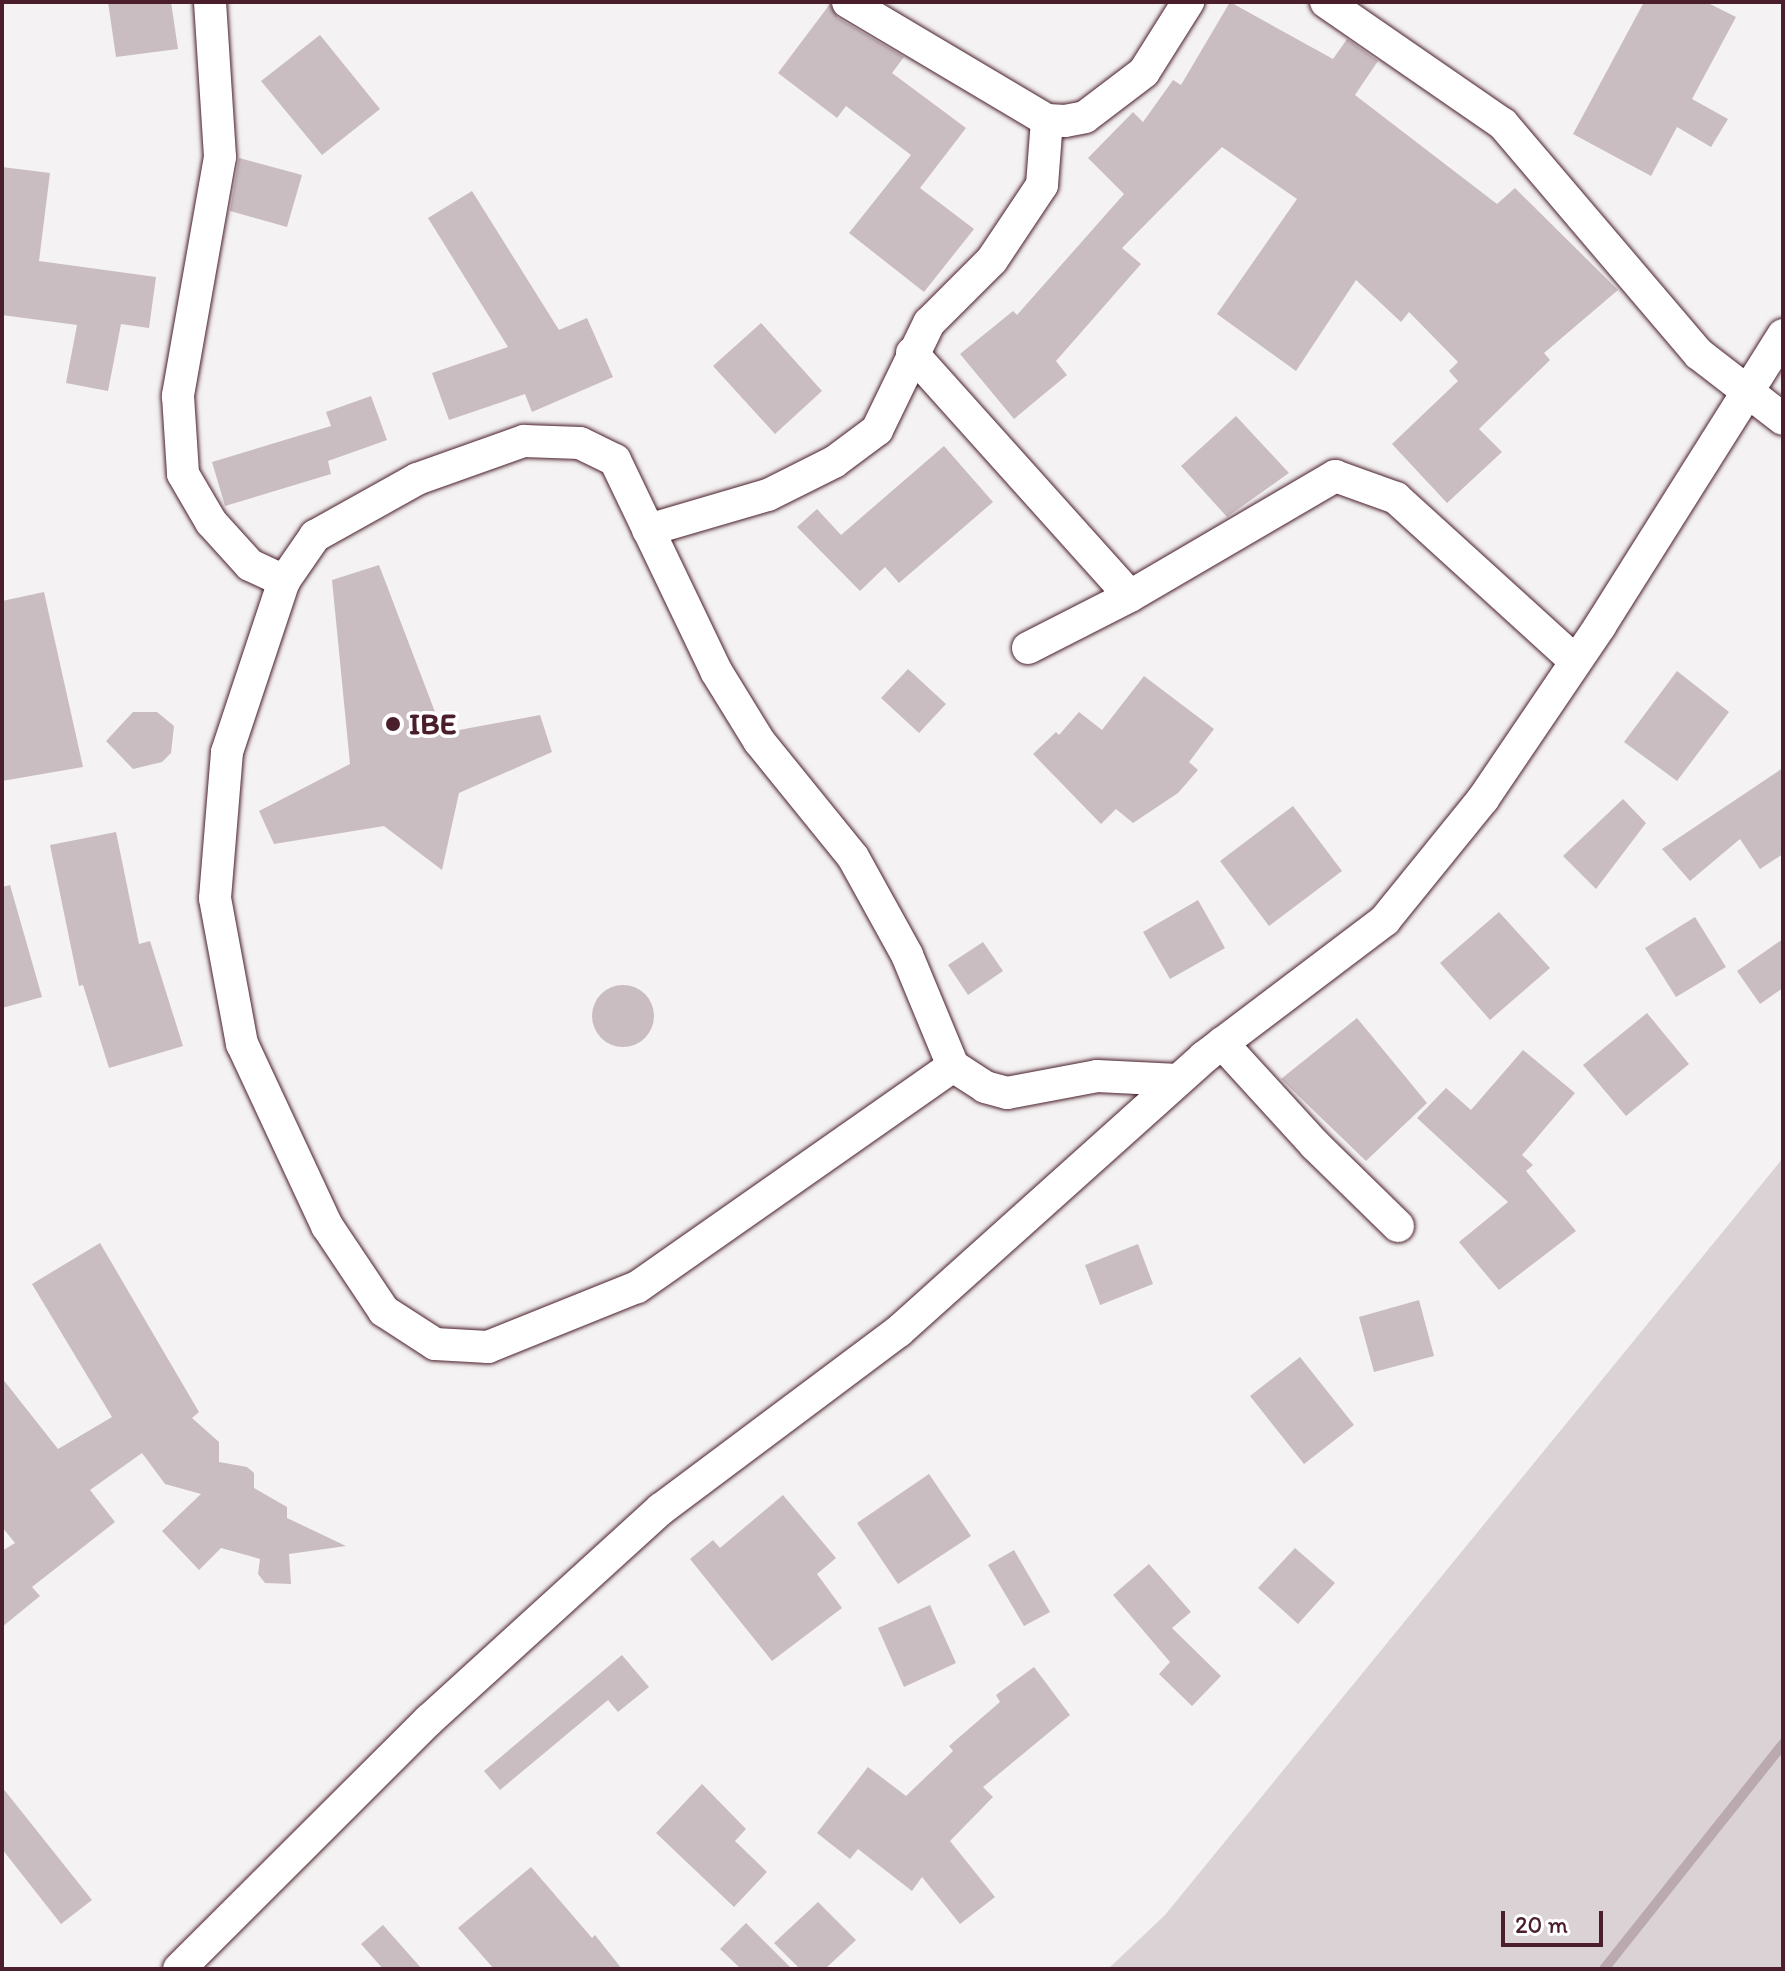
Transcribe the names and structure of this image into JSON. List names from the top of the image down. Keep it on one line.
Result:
{"places":["IBE"],"scale_bar":"20 m"}
